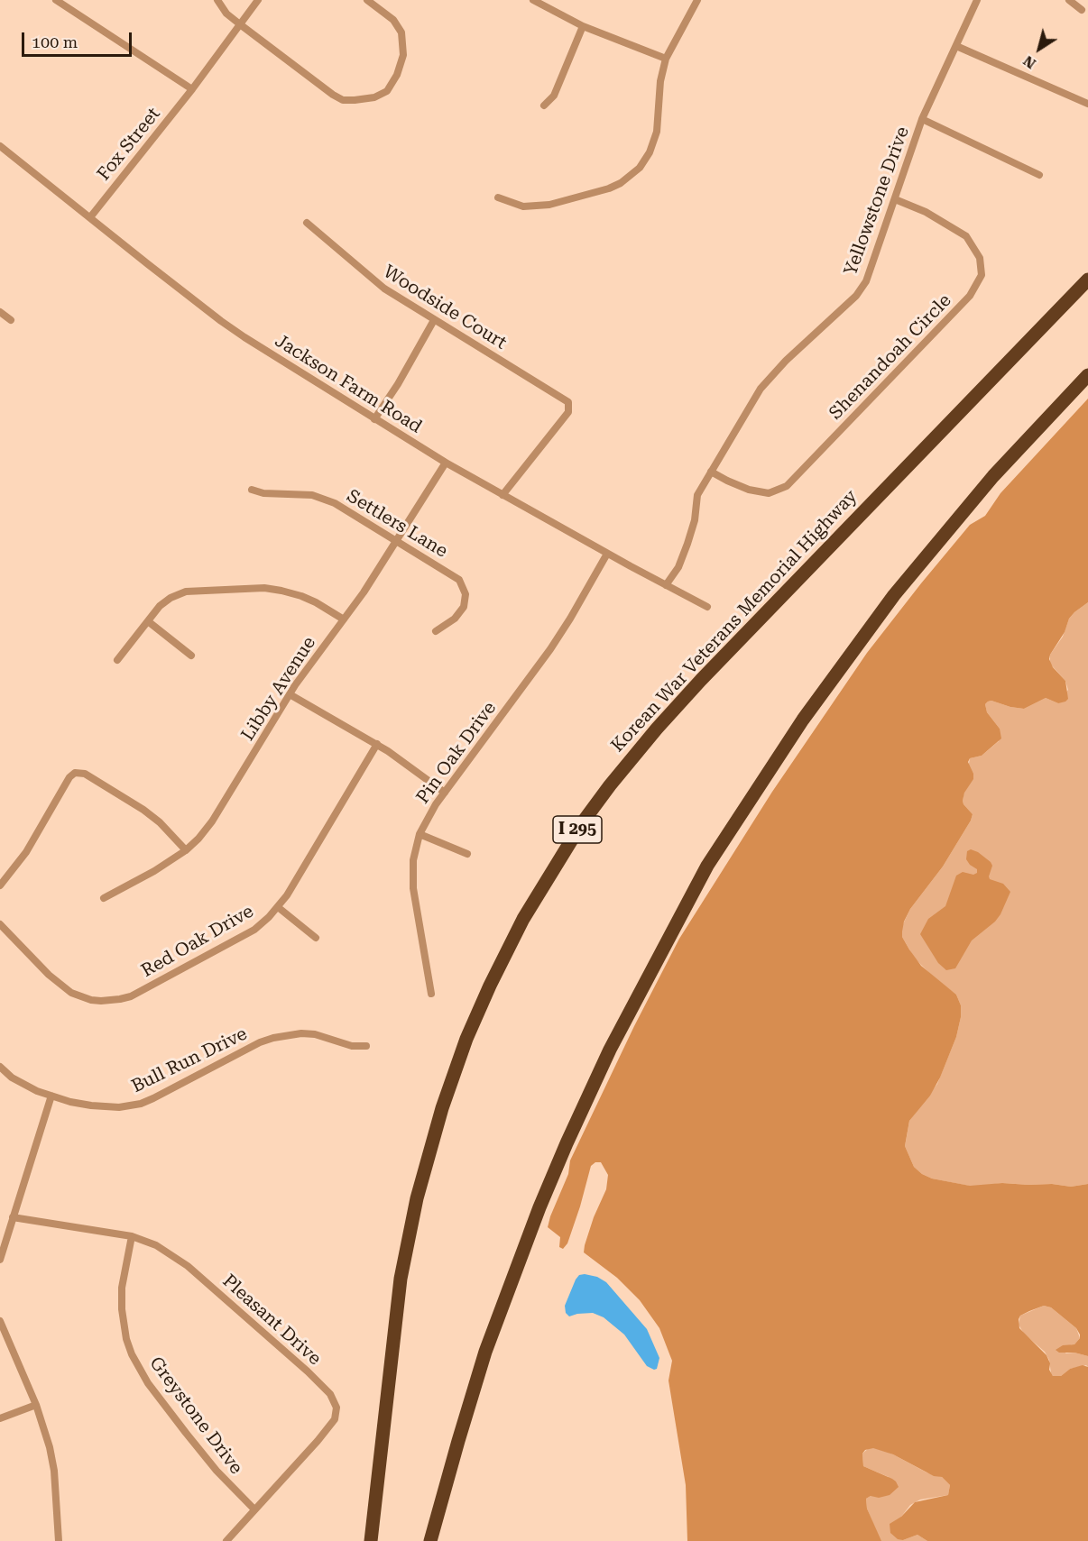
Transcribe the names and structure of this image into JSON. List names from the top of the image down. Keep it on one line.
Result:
{"streets":{"highway":["Korean War Veterans Memorial Highway","I 295"],"street":["Fox Street","Yellowstone Drive","Woodside Court","Shenandoah Circle","Jackson Farm Road","Settlers Lane","Libby Avenue","Pin Oak Drive","Red Oak Drive","Bull Run Drive","Pleasant Drive","Greystone Drive"]},"crossings":[["Fox Street","Jackson Farm Road"],["Yellowstone Drive","Shenandoah Circle"],["Yellowstone Drive","Jackson Farm Road"],["Woodside Court","Jackson Farm Road"],["Jackson Farm Road","Libby Avenue"],["Jackson Farm Road","Pin Oak Drive"],["Settlers Lane","Libby Avenue"],["Pleasant Drive","Greystone Drive"]],"scale_bar":"100 m","north":"bottom left"}
